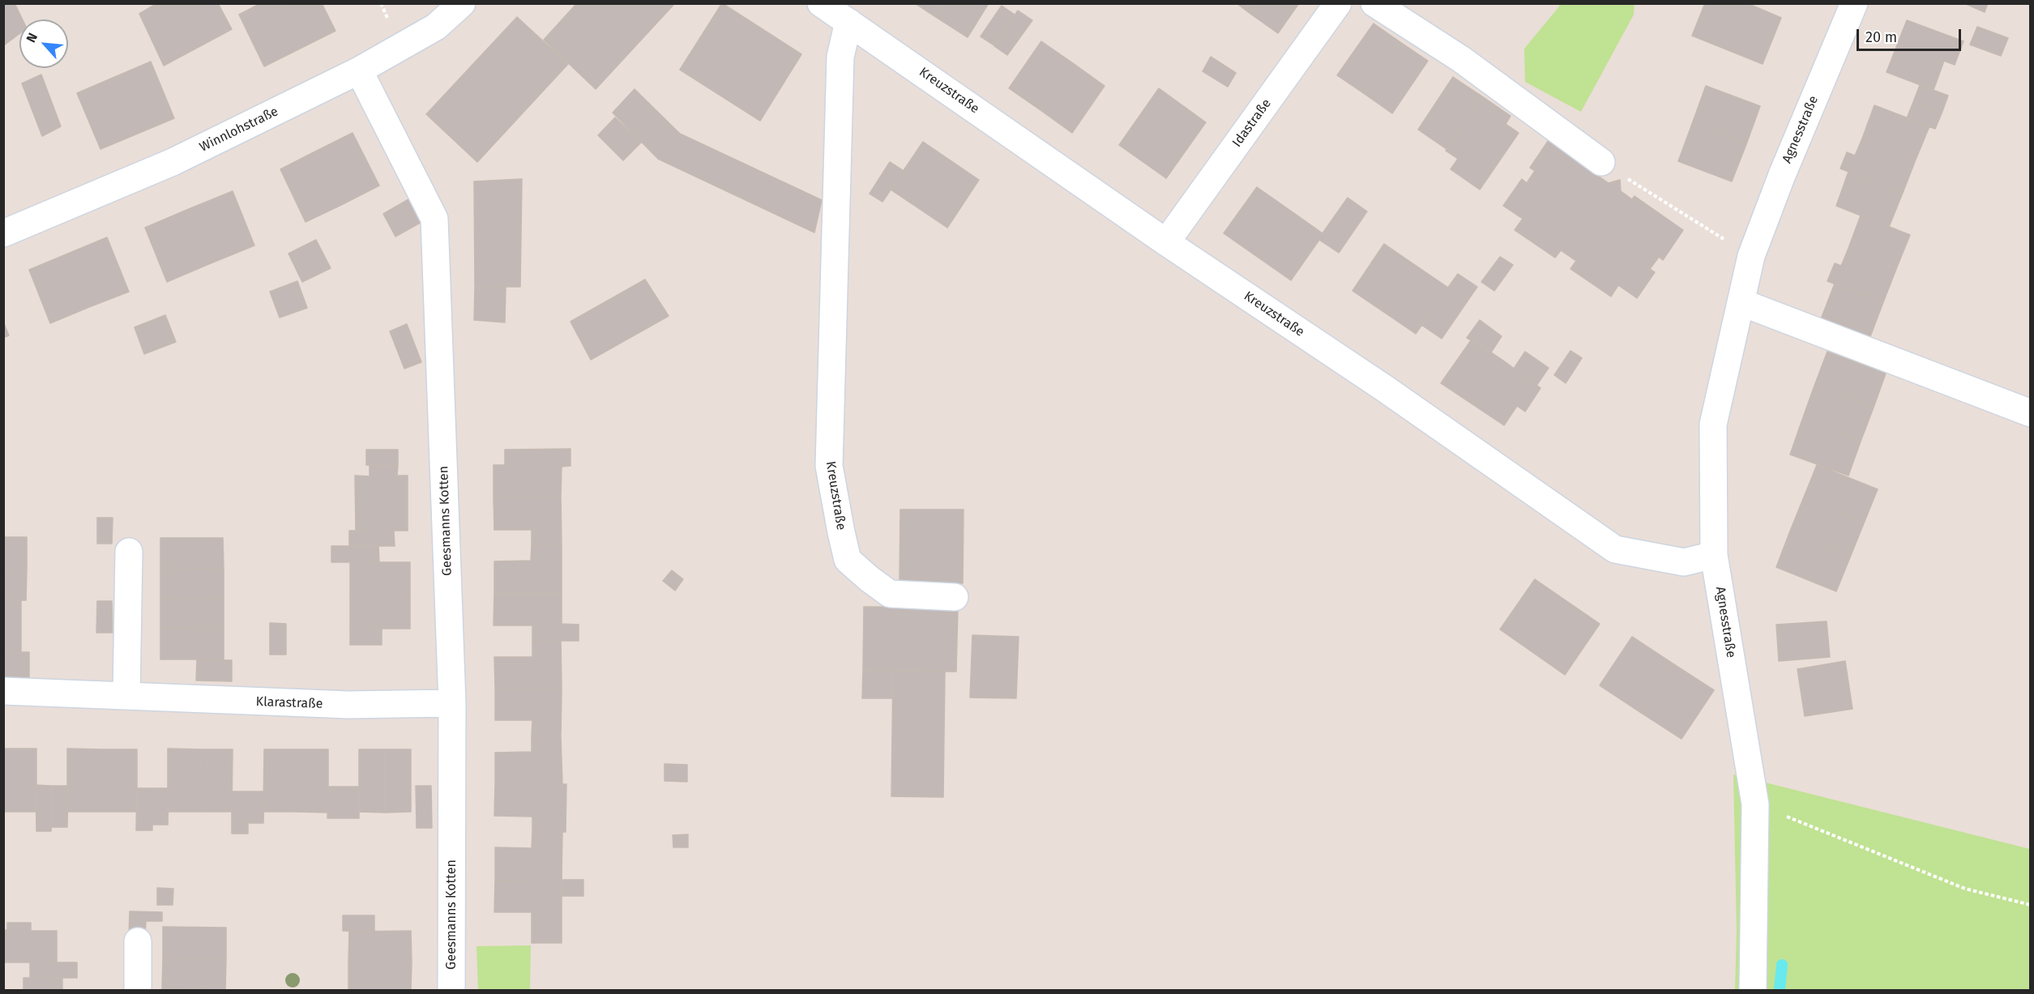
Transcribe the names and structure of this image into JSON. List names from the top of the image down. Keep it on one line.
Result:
{"streets":{"street":["Kreuzstraße","Idastraße","Winnlohstraße","Agnesstraße","Geesmanns Kotten","Klarastraße"]},"crossings":[["Kreuzstraße","Idastraße"],["Kreuzstraße","Agnesstraße"],["Winnlohstraße","Geesmanns Kotten"],["Geesmanns Kotten","Klarastraße"]],"scale_bar":"20 m","north":"top left"}
